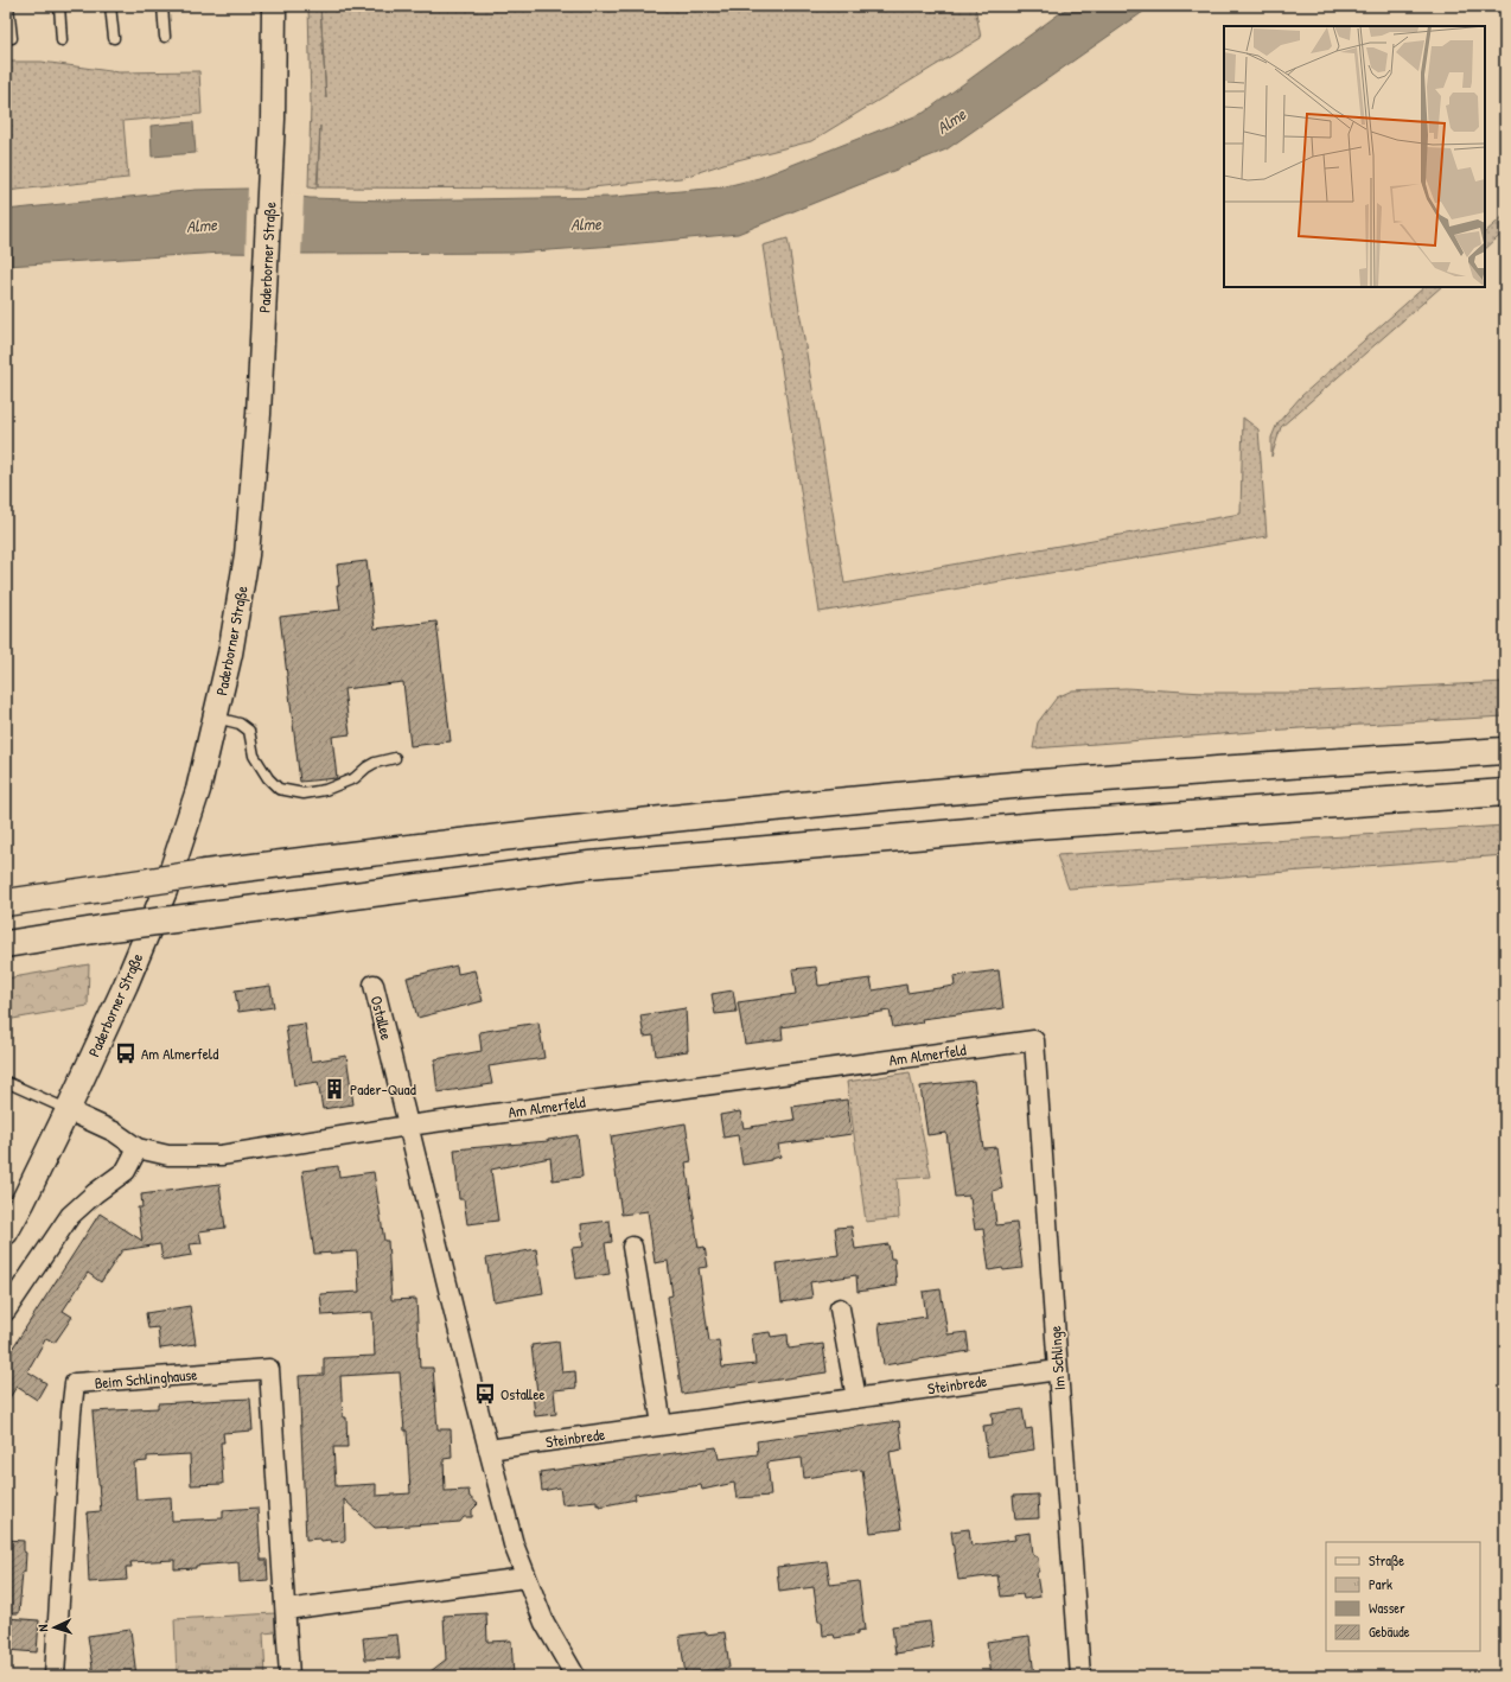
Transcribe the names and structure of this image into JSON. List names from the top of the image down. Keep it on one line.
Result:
{"streets":{"street":["Paderborner Straße","Ostallee","Am Almerfeld","Im Schlinge","Beim Schlinghause","Steinbrede"]},"crossings":[["Paderborner Straße","Am Almerfeld"],["Ostallee","Am Almerfeld"],["Ostallee","Steinbrede"],["Am Almerfeld","Im Schlinge"],["Im Schlinge","Steinbrede"]],"water":["Alme"],"places":{"bus stop":["Am Almerfeld","Ostallee"],"building":["Pader-Quad"]},"legend":["Straße","Park","Wasser","Gebäude"],"north":"left"}
